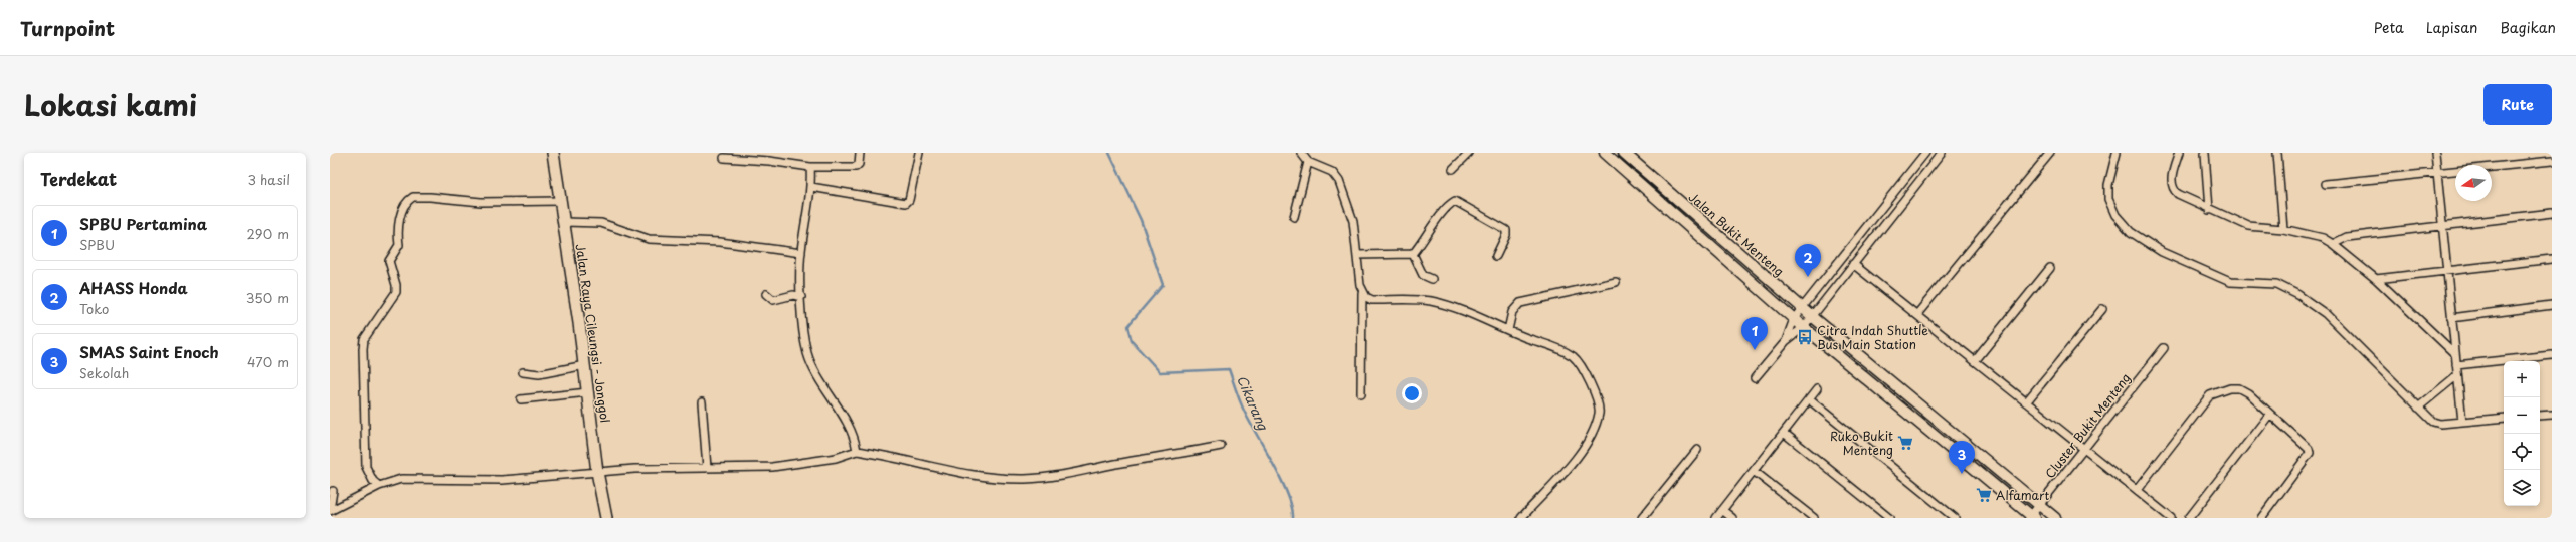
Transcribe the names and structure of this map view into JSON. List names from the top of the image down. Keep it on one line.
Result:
{"streets":{"main road":["Jalan Raya Cileungsi - Jonggol"],"street":["Jalan Bukit Menteng","Cluster Bukit Menteng"]},"crossings":[["Jalan Bukit Menteng","Cluster Bukit Menteng"]],"water":["Cikarang"],"places":{"bus stop":["Citra Indah Shuttle Bus Main Station"],"supermarket":["Ruko Bukit Menteng","Alfamart"]},"north":"left","page":{"header":"Turnpoint","nav":["Peta","Lapisan","Bagikan"],"title":"Lokasi kami","buttons":"Rute","heading":["Terdekat","3 hasil"],"list":[{"mark":"1","name":"SPBU Pertamina","note":"SPBU","value":"290 m"},{"mark":"2","name":"AHASS Honda","note":"Toko","value":"350 m"},{"mark":"3","name":"SMAS Saint Enoch","note":"Sekolah","value":"470 m"}],"pins":["2","1","3"],"map_buttons":["+","−"]}}
